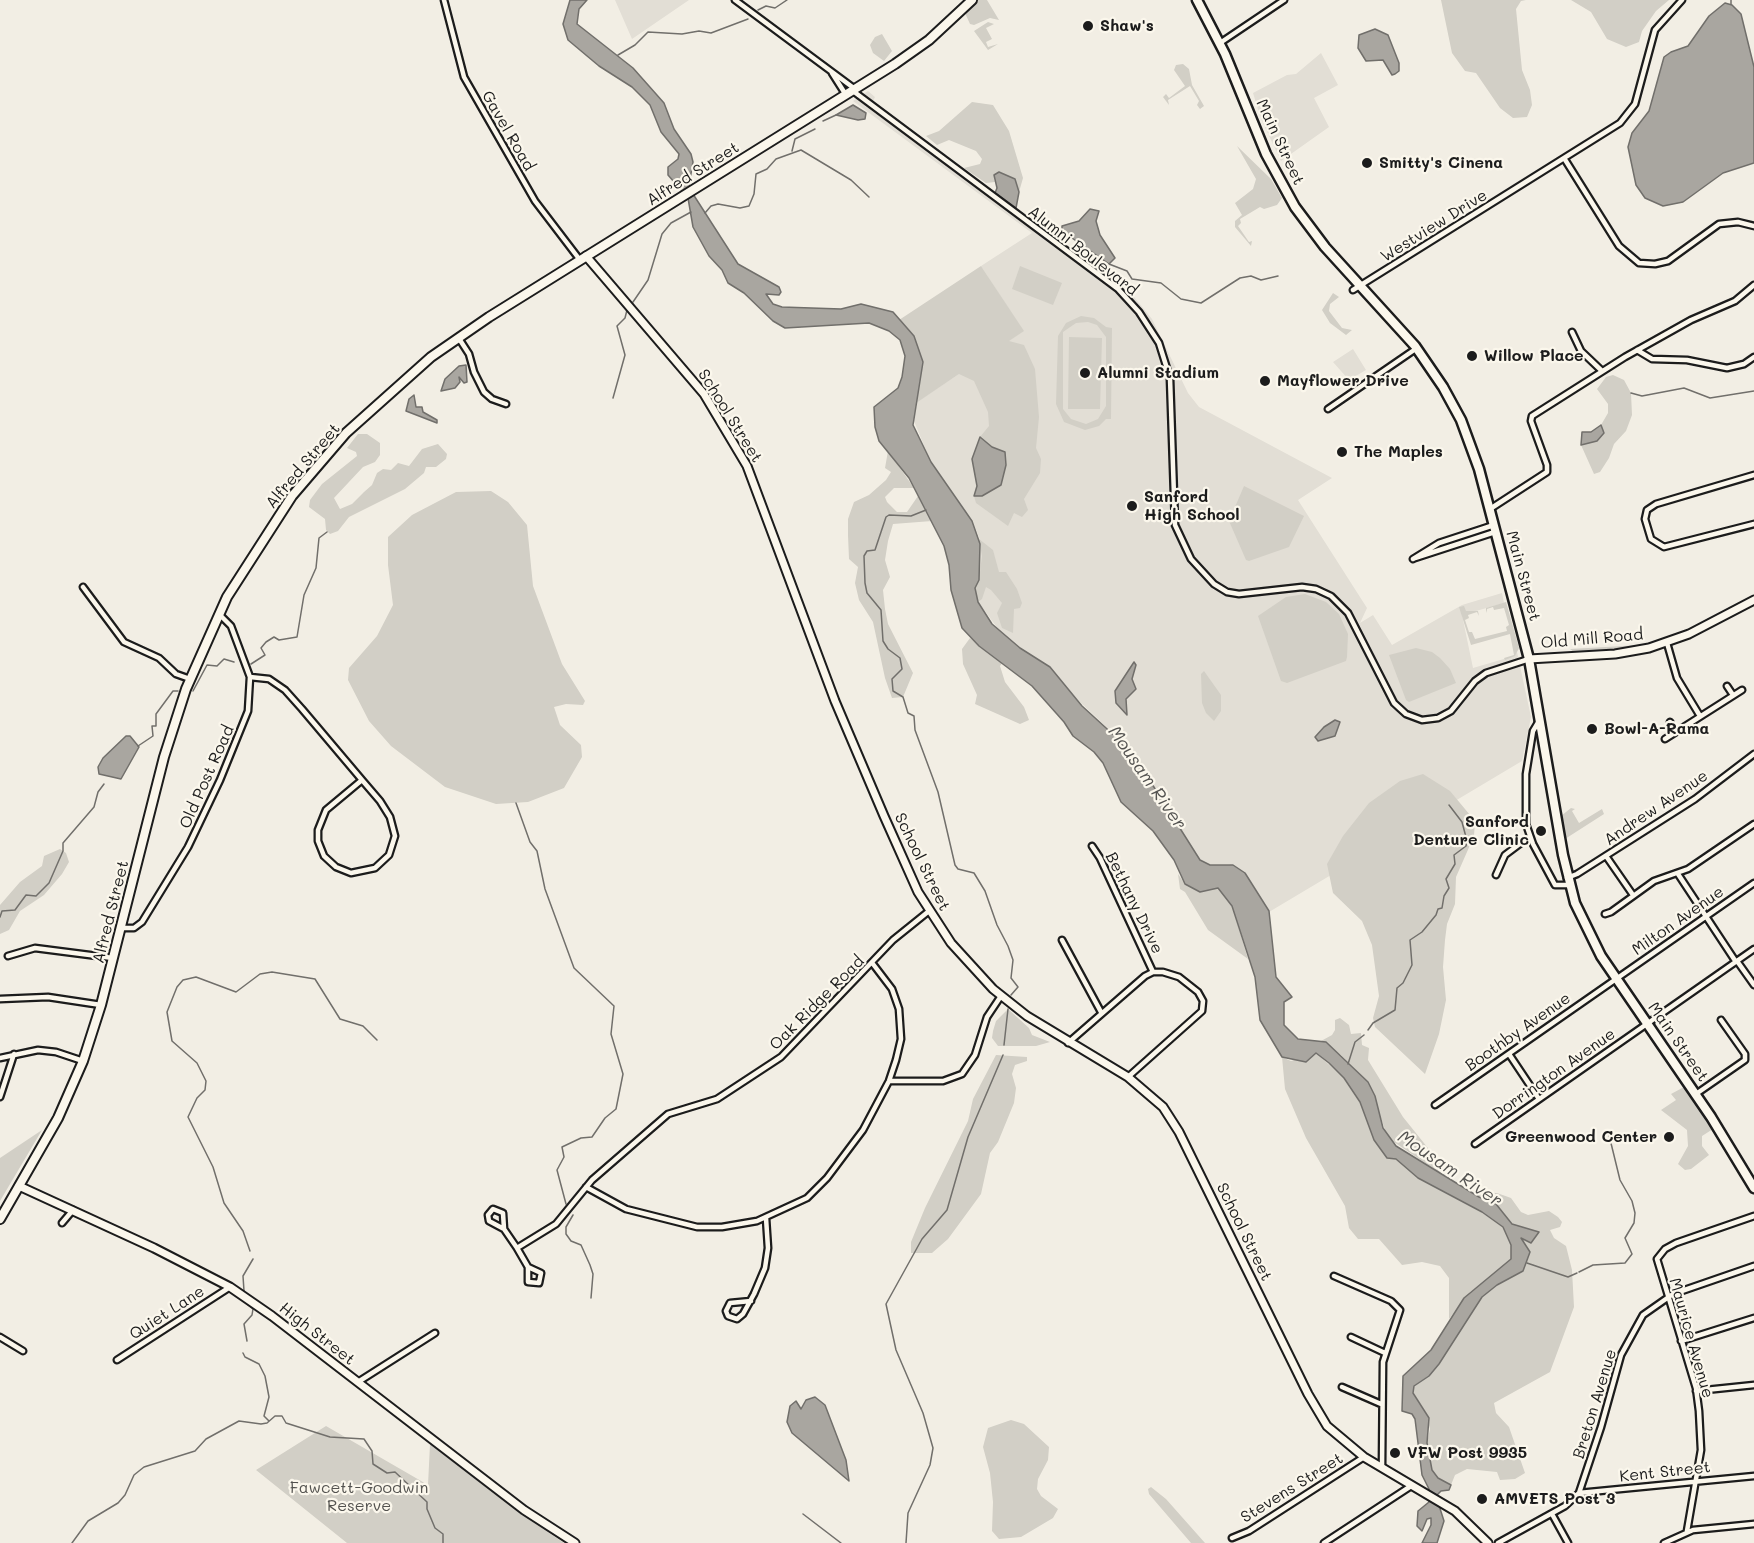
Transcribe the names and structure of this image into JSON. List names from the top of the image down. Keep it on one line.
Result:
{"streets":{"highway":["Main Street"],"main road":["Alfred Street"],"street":["Gavel Road","Westview Drive","Alumni Boulevard","School Street","Old Mill Road","Old Post Road","Andrew Avenue","Bethany Drive","Milton Avenue","Oak Ridge Road","Boothby Avenue","Dorrington Avenue","Quiet Lane","High Street","Maurice Avenue","Breton Avenue","Kent Street","Stevens Street"]},"crossings":[["Gavel Road","Alfred Street"],["Gavel Road","School Street"],["Main Street","Westview Drive"],["Main Street","Alumni Boulevard"],["Main Street","Old Mill Road"],["Main Street","Andrew Avenue"],["Main Street","Milton Avenue"],["Main Street","Boothby Avenue"],["Main Street","Dorrington Avenue"],["Alfred Street","Alumni Boulevard"],["Alfred Street","School Street"],["Alfred Street","Old Post Road"],["Alfred Street","High Street"],["Alumni Boulevard","Old Mill Road"],["School Street","Oak Ridge Road"],["School Street","Stevens Street"],["Milton Avenue","Boothby Avenue"],["Quiet Lane","High Street"],["Maurice Avenue","Breton Avenue"],["Maurice Avenue","Kent Street"],["Breton Avenue","Kent Street"]],"water":["Mousam River"],"parks":["Fawcett-Goodwin Reserve"],"places":["Shaw's","Smitty's Cinena","Willow Place","Alumni Stadium","Mayflower Drive","The Maples","Sanford High School","Bowl-A-Rama","Sanford Denture Clinic","Greenwood Center","VFW Post 9935","AMVETS Post 3"]}
